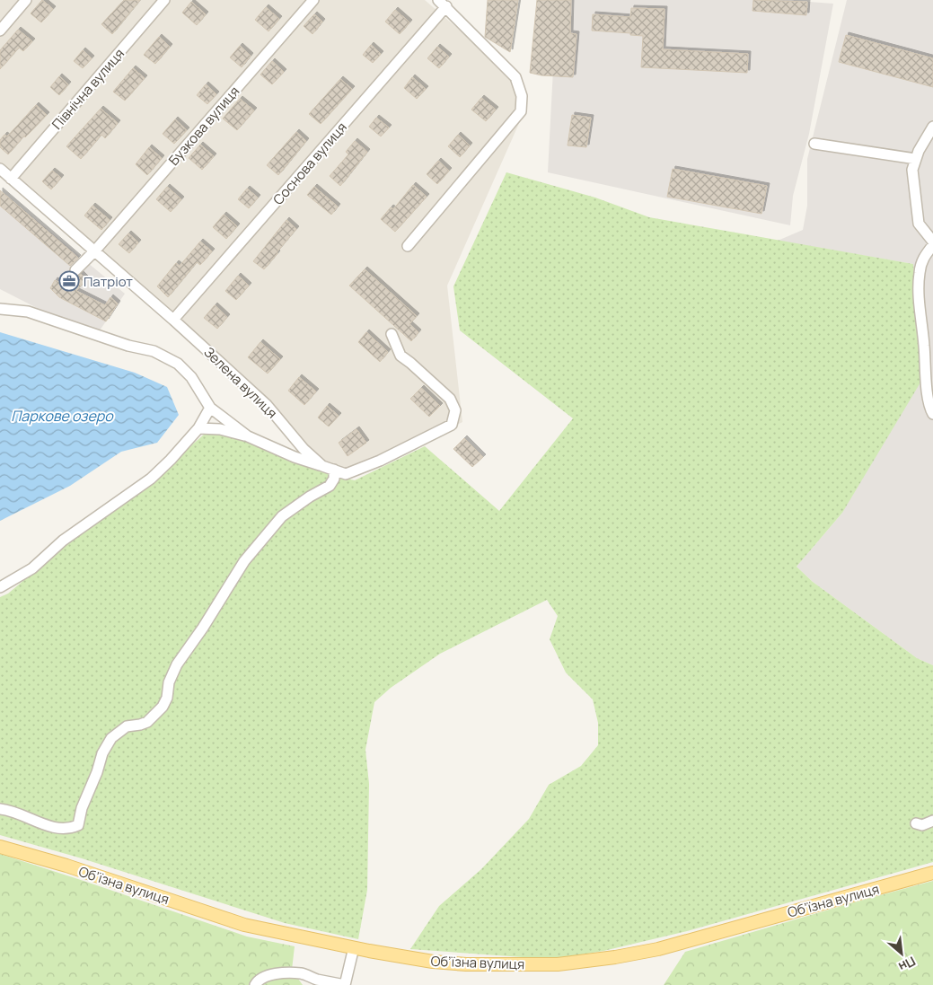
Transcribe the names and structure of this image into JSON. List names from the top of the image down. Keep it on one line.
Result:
{"streets":{"main road":["Об’їзна вулиця"],"street":["Північна вулиця","Бузкова вулиця","Соснова вулиця","Зелена вулиця"]},"crossings":[["Північна вулиця","Зелена вулиця"],["Бузкова вулиця","Зелена вулиця"],["Соснова вулиця","Зелена вулиця"]],"water":["Паркове озеро"],"places":{"office":["Патріот"]},"north":"bottom right"}
